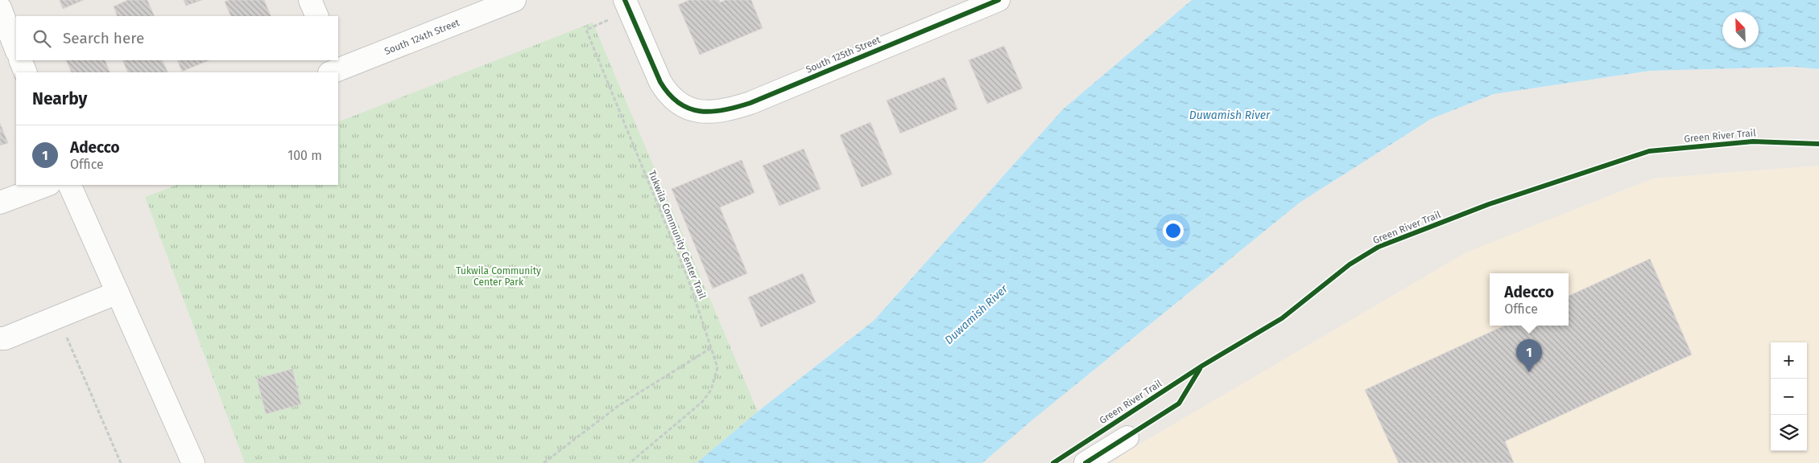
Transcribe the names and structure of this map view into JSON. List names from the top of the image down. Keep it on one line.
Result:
{"streets":{"street":["South 124th Street","South 125th Street"],"path":["Tukwila Community Center Trail"],"cycle path":["Green River Trail"]},"crossings":[["South 125th Street","Tukwila Community Center Trail"]],"water":["Duwamish River"],"parks":["Tukwila Community Center Park"],"north":"top left","page":{"search":"Search here","heading":"Nearby","list":[{"mark":"1","name":"Adecco","note":"Office","value":"100 m"}],"popup":["Adecco","Office"],"pins":"1","map_buttons":["+","−"]}}
